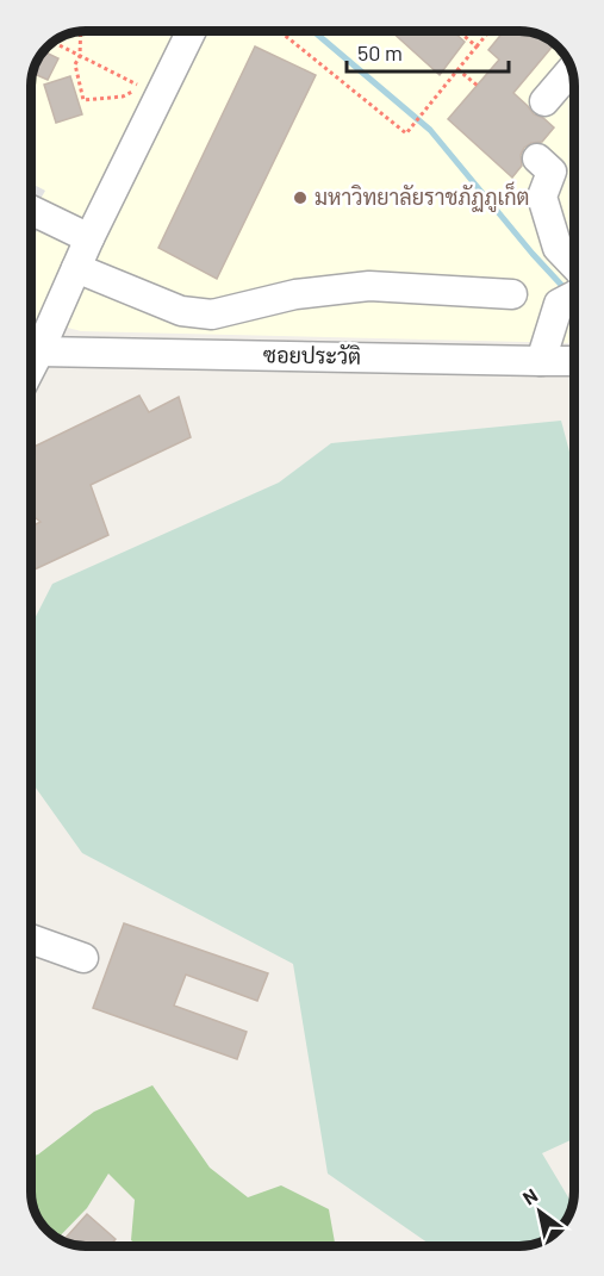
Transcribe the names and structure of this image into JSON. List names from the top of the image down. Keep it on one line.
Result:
{"streets":{"street":["ซอยประวัติ"]},"places":["มหาวิทยาลัยราชภัฏภูเก็ต"],"scale_bar":"50 m","north":"top left"}
